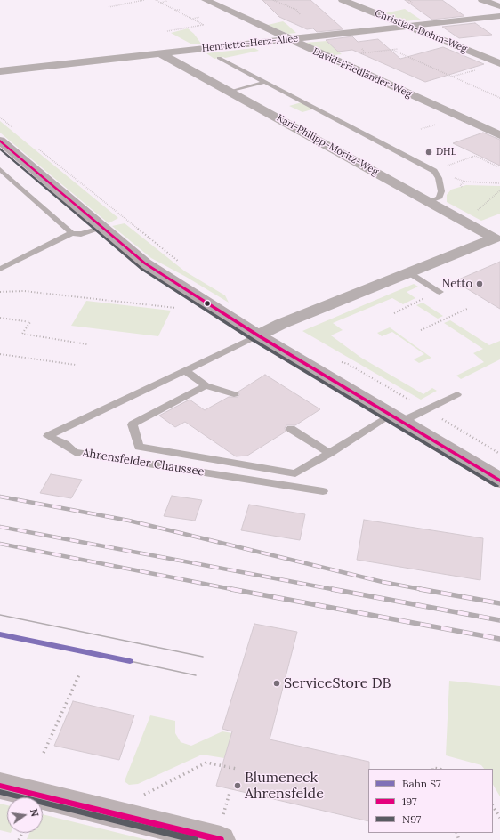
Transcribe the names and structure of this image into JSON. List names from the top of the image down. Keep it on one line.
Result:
{"streets":{"street":["Christian-Dohm-Weg","Henriette-Herz-Allee","David-Friedländer-Weg","Karl-Philipp-Moritz-Weg"],"lane":["Ahrensfelder Chaussee"]},"crossings":[["Christian-Dohm-Weg","Henriette-Herz-Allee"],["Henriette-Herz-Allee","David-Friedländer-Weg"],["Henriette-Herz-Allee","Karl-Philipp-Moritz-Weg"]],"places":["DHL","Netto","ServiceStore DB","Blumeneck Ahrensfelde"],"lines":["transit line 197","transit line N97","rail line S7"],"legend":["Bahn S7","197","N97"],"north":"right"}
